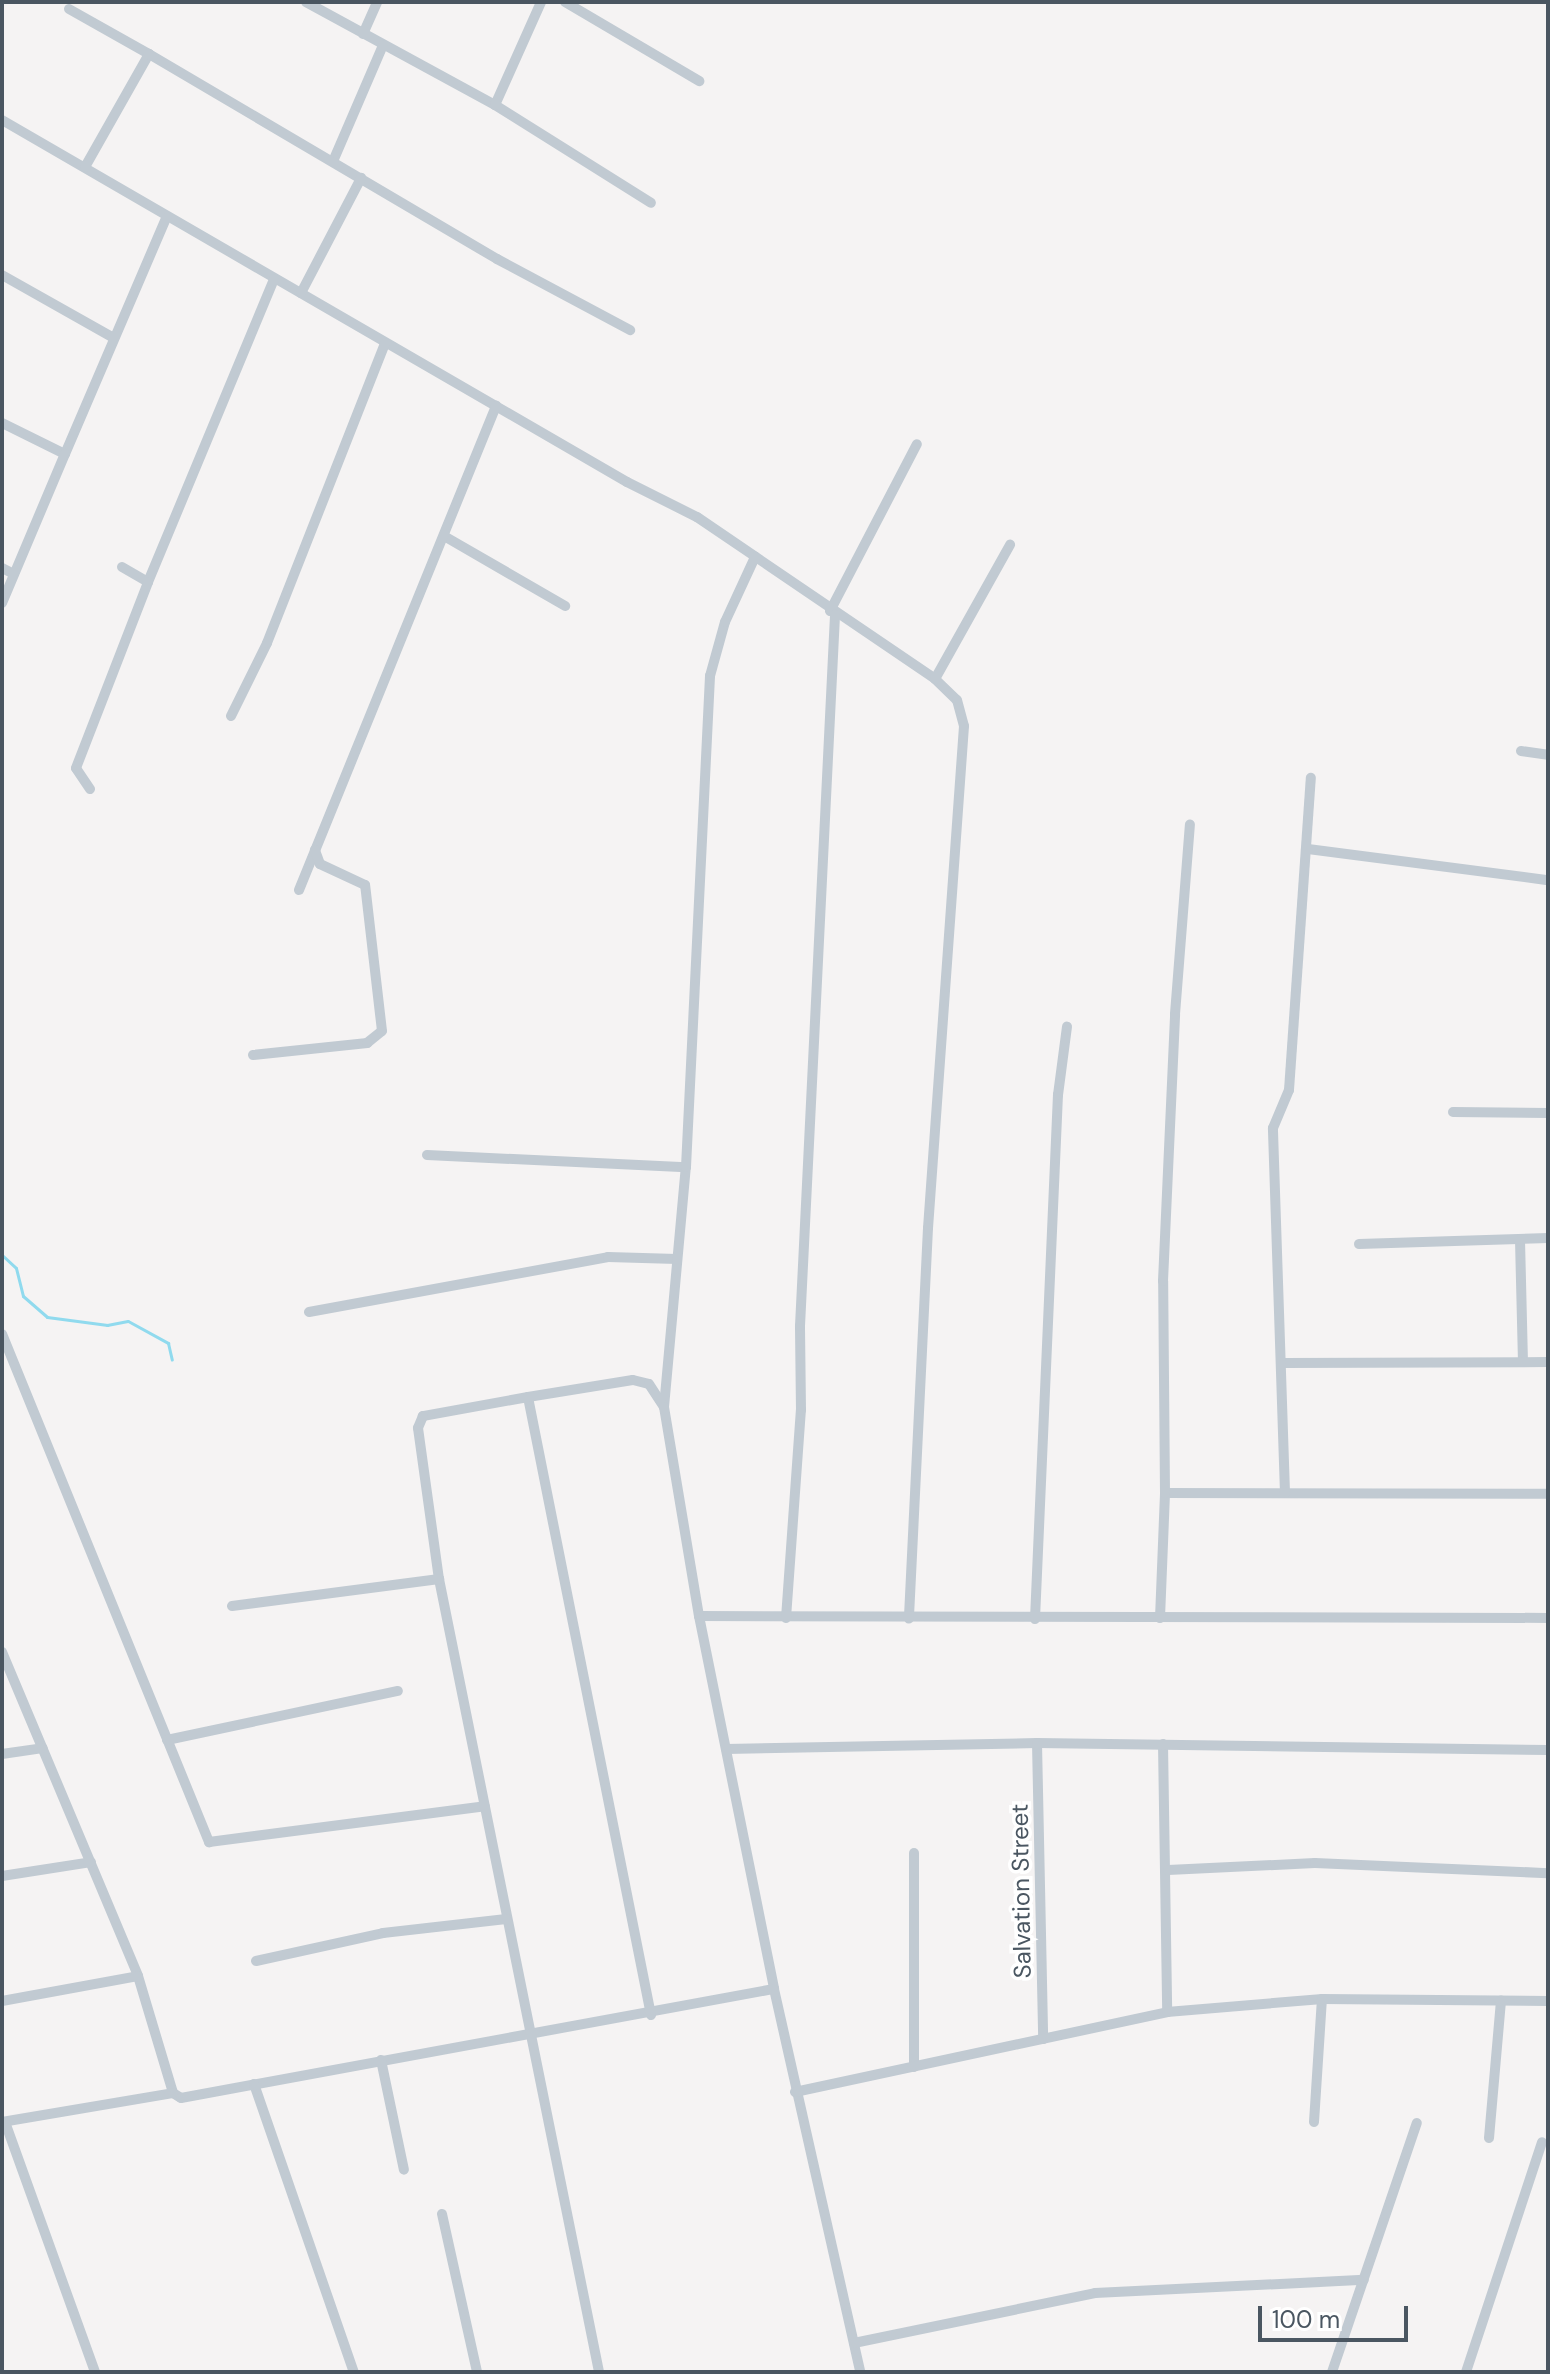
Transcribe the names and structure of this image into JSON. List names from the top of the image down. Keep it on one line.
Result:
{"streets":{"street":["Salvation Street"]},"scale_bar":"100 m"}
